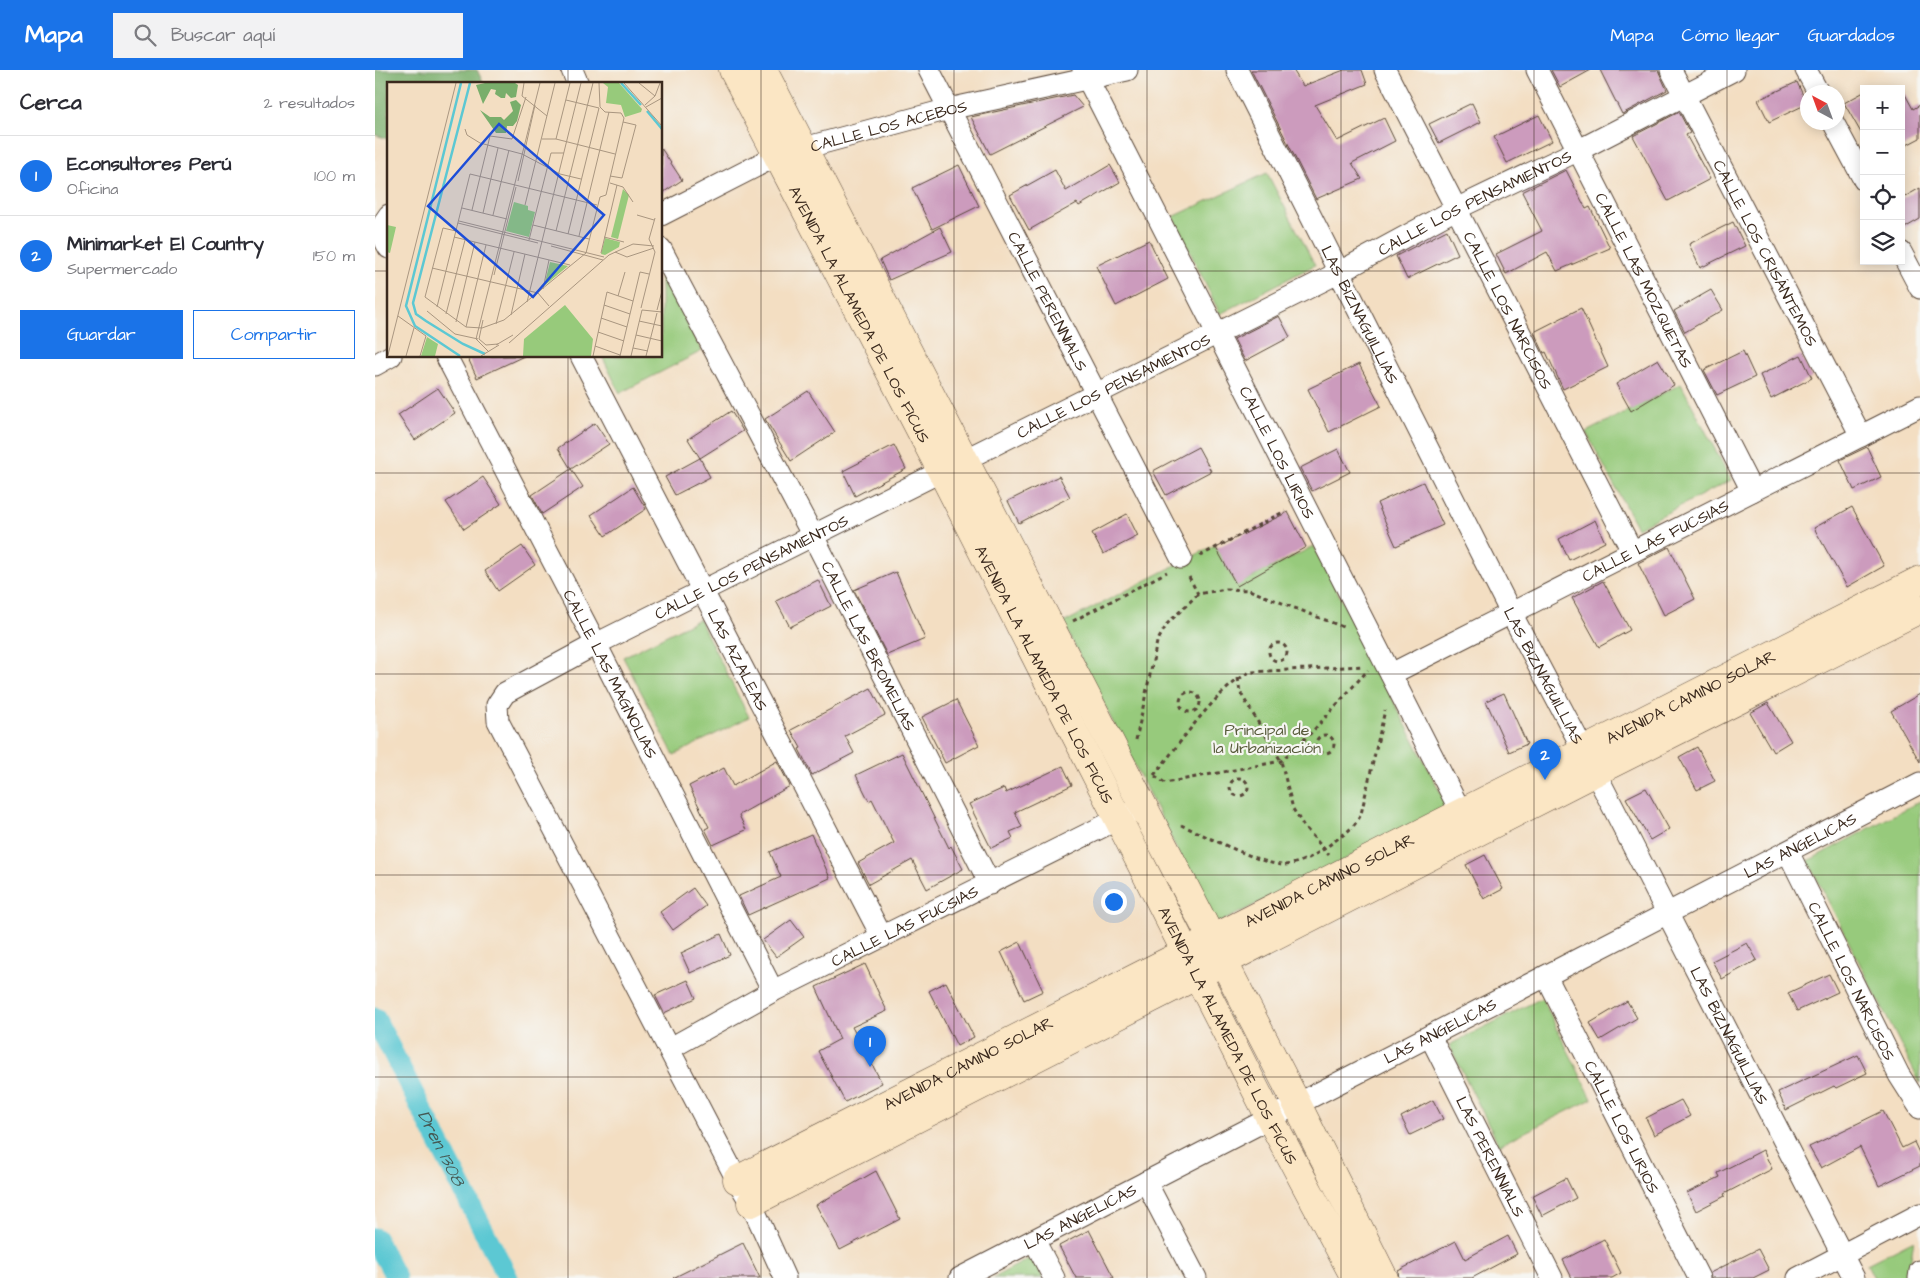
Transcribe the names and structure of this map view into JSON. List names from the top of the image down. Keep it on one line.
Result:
{"streets":{"street":["CALLE LOS ACEBOS","CALLE LOS PENSAMIENTOS","CALLE LOS CRISÁNTEMOS","CALLE LAS MOZQUETAS","CALLE PERENNIALS","CALLE LOS NARCISOS","AVENIDA LA ALAMEDA DE LOS FICUS","LAS BIZNAGUILLIAS","CALLE LOS LIRIOS","CALLE LAS FUCSIAS","CALLE LAS BROMELIAS","LAS AZALEAS","CALLE LAS MAGNOLIAS","AVENIDA CAMINO SOLAR","LAS ANGELICAS","LAS PERENNIALS"]},"crossings":[["CALLE LOS ACEBOS","CALLE PERENNIALS"],["CALLE LOS ACEBOS","AVENIDA LA ALAMEDA DE LOS FICUS"],["CALLE LOS ACEBOS","CALLE LOS LIRIOS"],["CALLE LOS PENSAMIENTOS","CALLE LOS CRISÁNTEMOS"],["CALLE LOS PENSAMIENTOS","CALLE LAS MOZQUETAS"],["CALLE LOS PENSAMIENTOS","CALLE PERENNIALS"],["CALLE LOS PENSAMIENTOS","CALLE LOS NARCISOS"],["CALLE LOS PENSAMIENTOS","AVENIDA LA ALAMEDA DE LOS FICUS"],["CALLE LOS PENSAMIENTOS","LAS BIZNAGUILLIAS"],["CALLE LOS PENSAMIENTOS","CALLE LOS LIRIOS"],["CALLE LOS PENSAMIENTOS","CALLE LAS FUCSIAS"],["CALLE LOS PENSAMIENTOS","CALLE LAS BROMELIAS"],["CALLE LOS PENSAMIENTOS","LAS AZALEAS"],["CALLE LOS PENSAMIENTOS","CALLE LAS MAGNOLIAS"],["CALLE LOS CRISÁNTEMOS","CALLE LAS FUCSIAS"],["CALLE LAS MOZQUETAS","CALLE LAS FUCSIAS"],["CALLE LOS NARCISOS","CALLE LAS FUCSIAS"],["CALLE LOS NARCISOS","LAS ANGELICAS"],["AVENIDA LA ALAMEDA DE LOS FICUS","CALLE LAS FUCSIAS"],["AVENIDA LA ALAMEDA DE LOS FICUS","AVENIDA CAMINO SOLAR"],["AVENIDA LA ALAMEDA DE LOS FICUS","LAS ANGELICAS"],["LAS BIZNAGUILLIAS","CALLE LAS FUCSIAS"],["LAS BIZNAGUILLIAS","AVENIDA CAMINO SOLAR"],["LAS BIZNAGUILLIAS","LAS ANGELICAS"],["CALLE LOS LIRIOS","CALLE LAS FUCSIAS"],["CALLE LOS LIRIOS","AVENIDA CAMINO SOLAR"],["CALLE LOS LIRIOS","LAS ANGELICAS"],["CALLE LAS FUCSIAS","CALLE LAS BROMELIAS"],["CALLE LAS FUCSIAS","LAS AZALEAS"],["CALLE LAS FUCSIAS","CALLE LAS MAGNOLIAS"],["LAS ANGELICAS","LAS PERENNIALS"]],"water":["Dren 1308"],"parks":["Principal de la Urbanización"],"north":"top left","page":{"header":"Mapa","search":"Buscar aquí","nav":["Mapa","Cómo llegar","Guardados"],"heading":["Cerca","2 resultados"],"map_buttons":["+","−"],"list":[{"mark":"1","name":"Econsultores Perú","note":"Oficina","value":"100 m"},{"mark":"2","name":"Minimarket El Country","note":"Supermercado","value":"150 m"}],"buttons":["Guardar","Compartir"],"pins":["2","1"]}}
